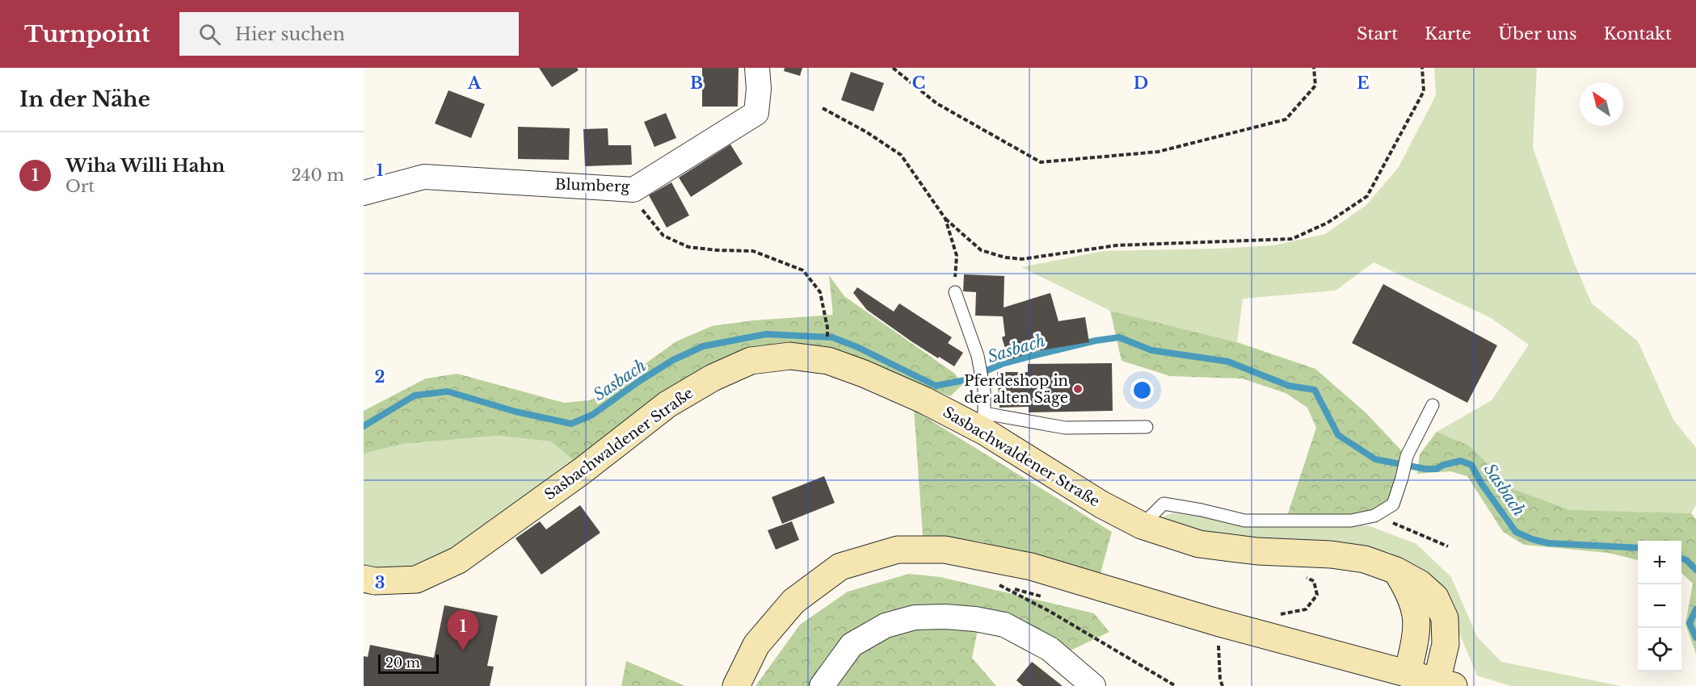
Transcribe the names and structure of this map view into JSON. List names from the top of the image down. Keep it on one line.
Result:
{"streets":{"main road":["Sasbachwaldener Straße"],"street":["Blumberg"]},"water":["Sasbach"],"places":["Pferdeshop in der alten Säge"],"scale_bar":"20 m","north":"top left","page":{"header":"Turnpoint","search":"Hier suchen","nav":["Start","Karte","Über uns","Kontakt"],"heading":"In der Nähe","list":[{"mark":"1","name":"Wiha Willi Hahn","note":"Ort","value":"240 m"}],"map_buttons":["+","−"],"pins":"1","scale":"20 m"},"grid":{"columns":["A","B","C","D","E"],"rows":["1","2","3"]}}
